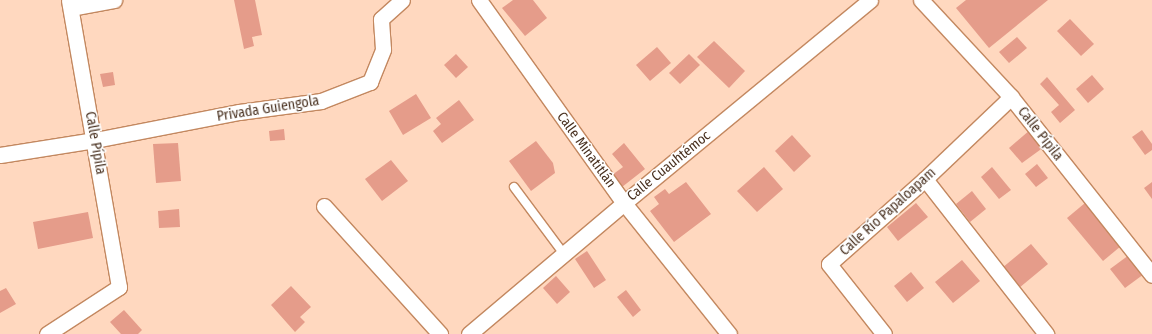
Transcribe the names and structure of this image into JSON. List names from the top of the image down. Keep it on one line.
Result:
{"streets":{"street":["Privada Guiengola","Calle Pípila","Calle Minatitlán","Calle Cuauhtémoc","Calle Río Papaloapam"]},"crossings":[["Privada Guiengola","Calle Pípila"],["Calle Pípila","Calle Río Papaloapam"],["Calle Minatitlán","Calle Cuauhtémoc"]]}
